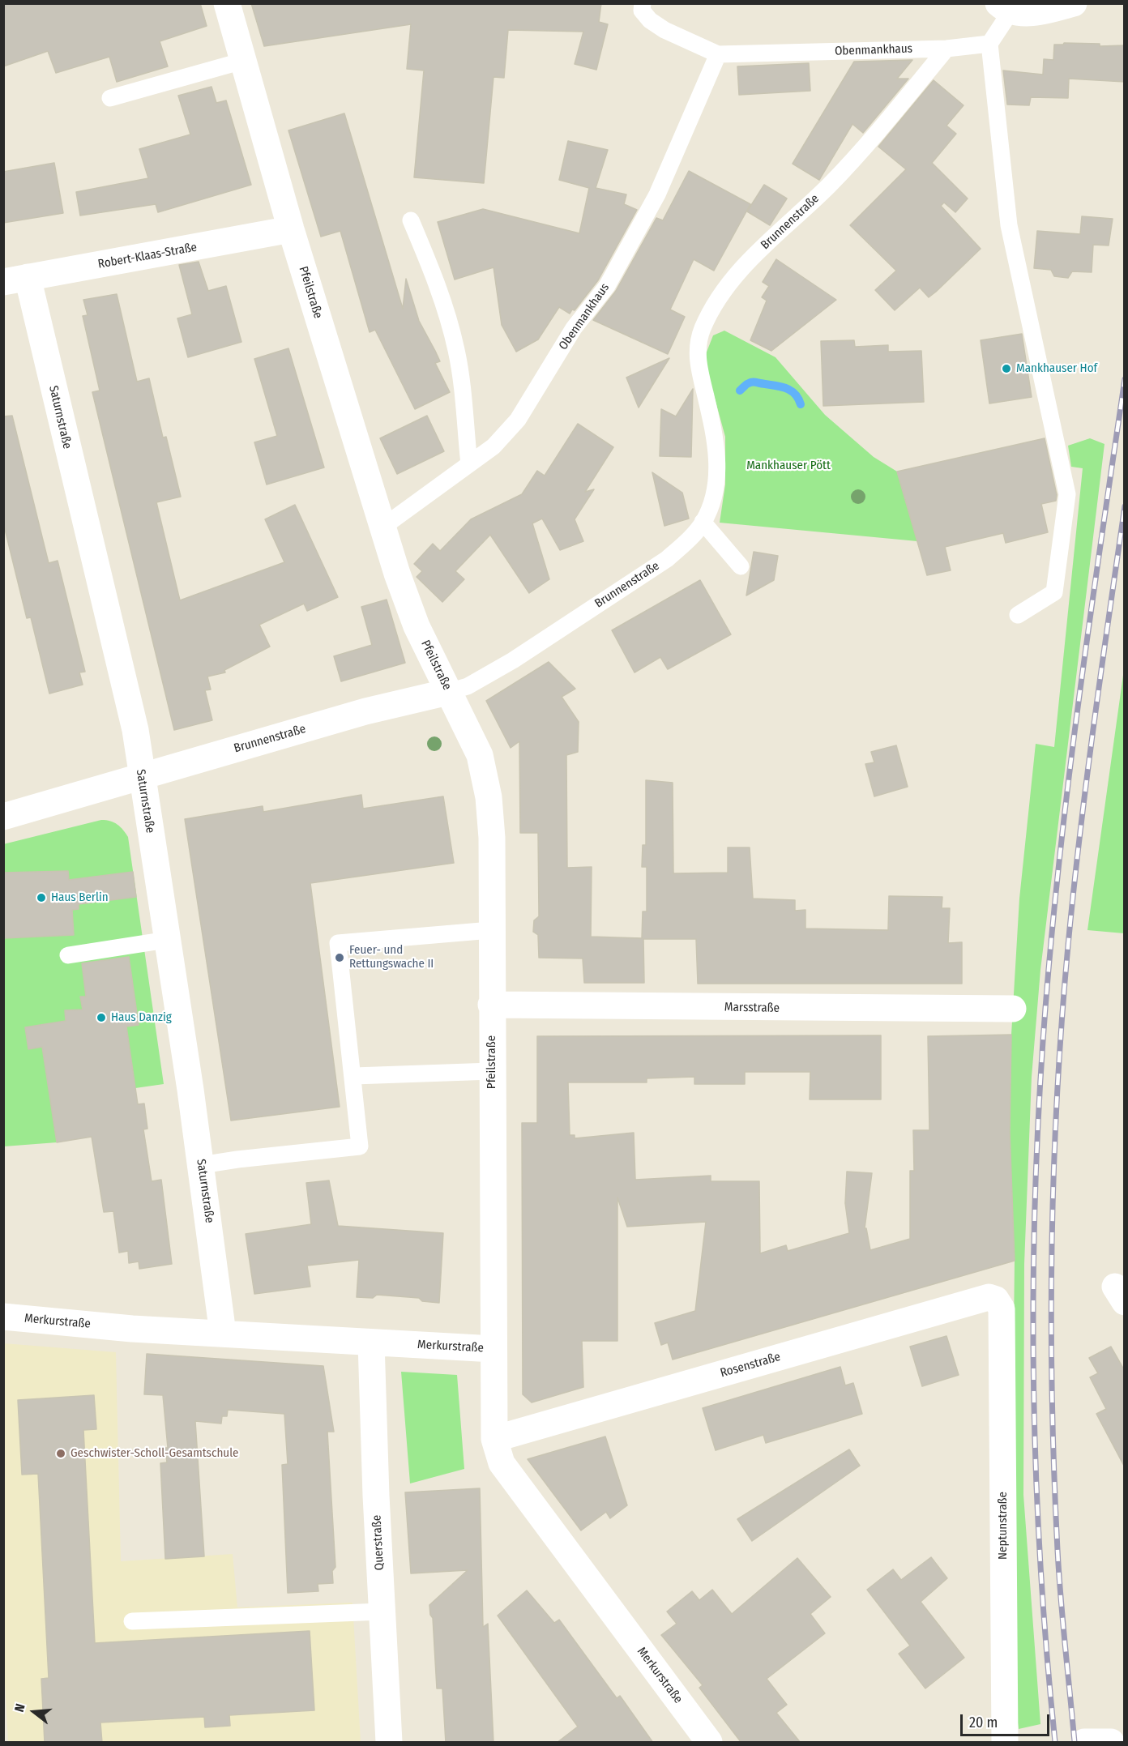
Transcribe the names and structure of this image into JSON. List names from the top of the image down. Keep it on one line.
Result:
{"streets":{"street":["Brunnenstraße","Robert-Klaas-Straße","Pfeilstraße","Saturnstraße","Marsstraße","Merkurstraße","Rosenstraße","Neptunstraße","Querstraße"],"lane":["Obenmankhaus"]},"crossings":[["Obenmankhaus","Brunnenstraße"],["Obenmankhaus","Pfeilstraße"],["Brunnenstraße","Pfeilstraße"],["Brunnenstraße","Saturnstraße"],["Robert-Klaas-Straße","Pfeilstraße"],["Robert-Klaas-Straße","Saturnstraße"],["Pfeilstraße","Marsstraße"],["Pfeilstraße","Merkurstraße"],["Saturnstraße","Merkurstraße"],["Merkurstraße","Rosenstraße"],["Merkurstraße","Querstraße"],["Rosenstraße","Neptunstraße"]],"parks":["Mankhauser Pött"],"places":["Mankhauser Hof","Haus Berlin","Feuer- und Rettungswache II","Haus Danzig","Geschwister-Scholl-Gesamtschule"],"scale_bar":"20 m","north":"left"}
